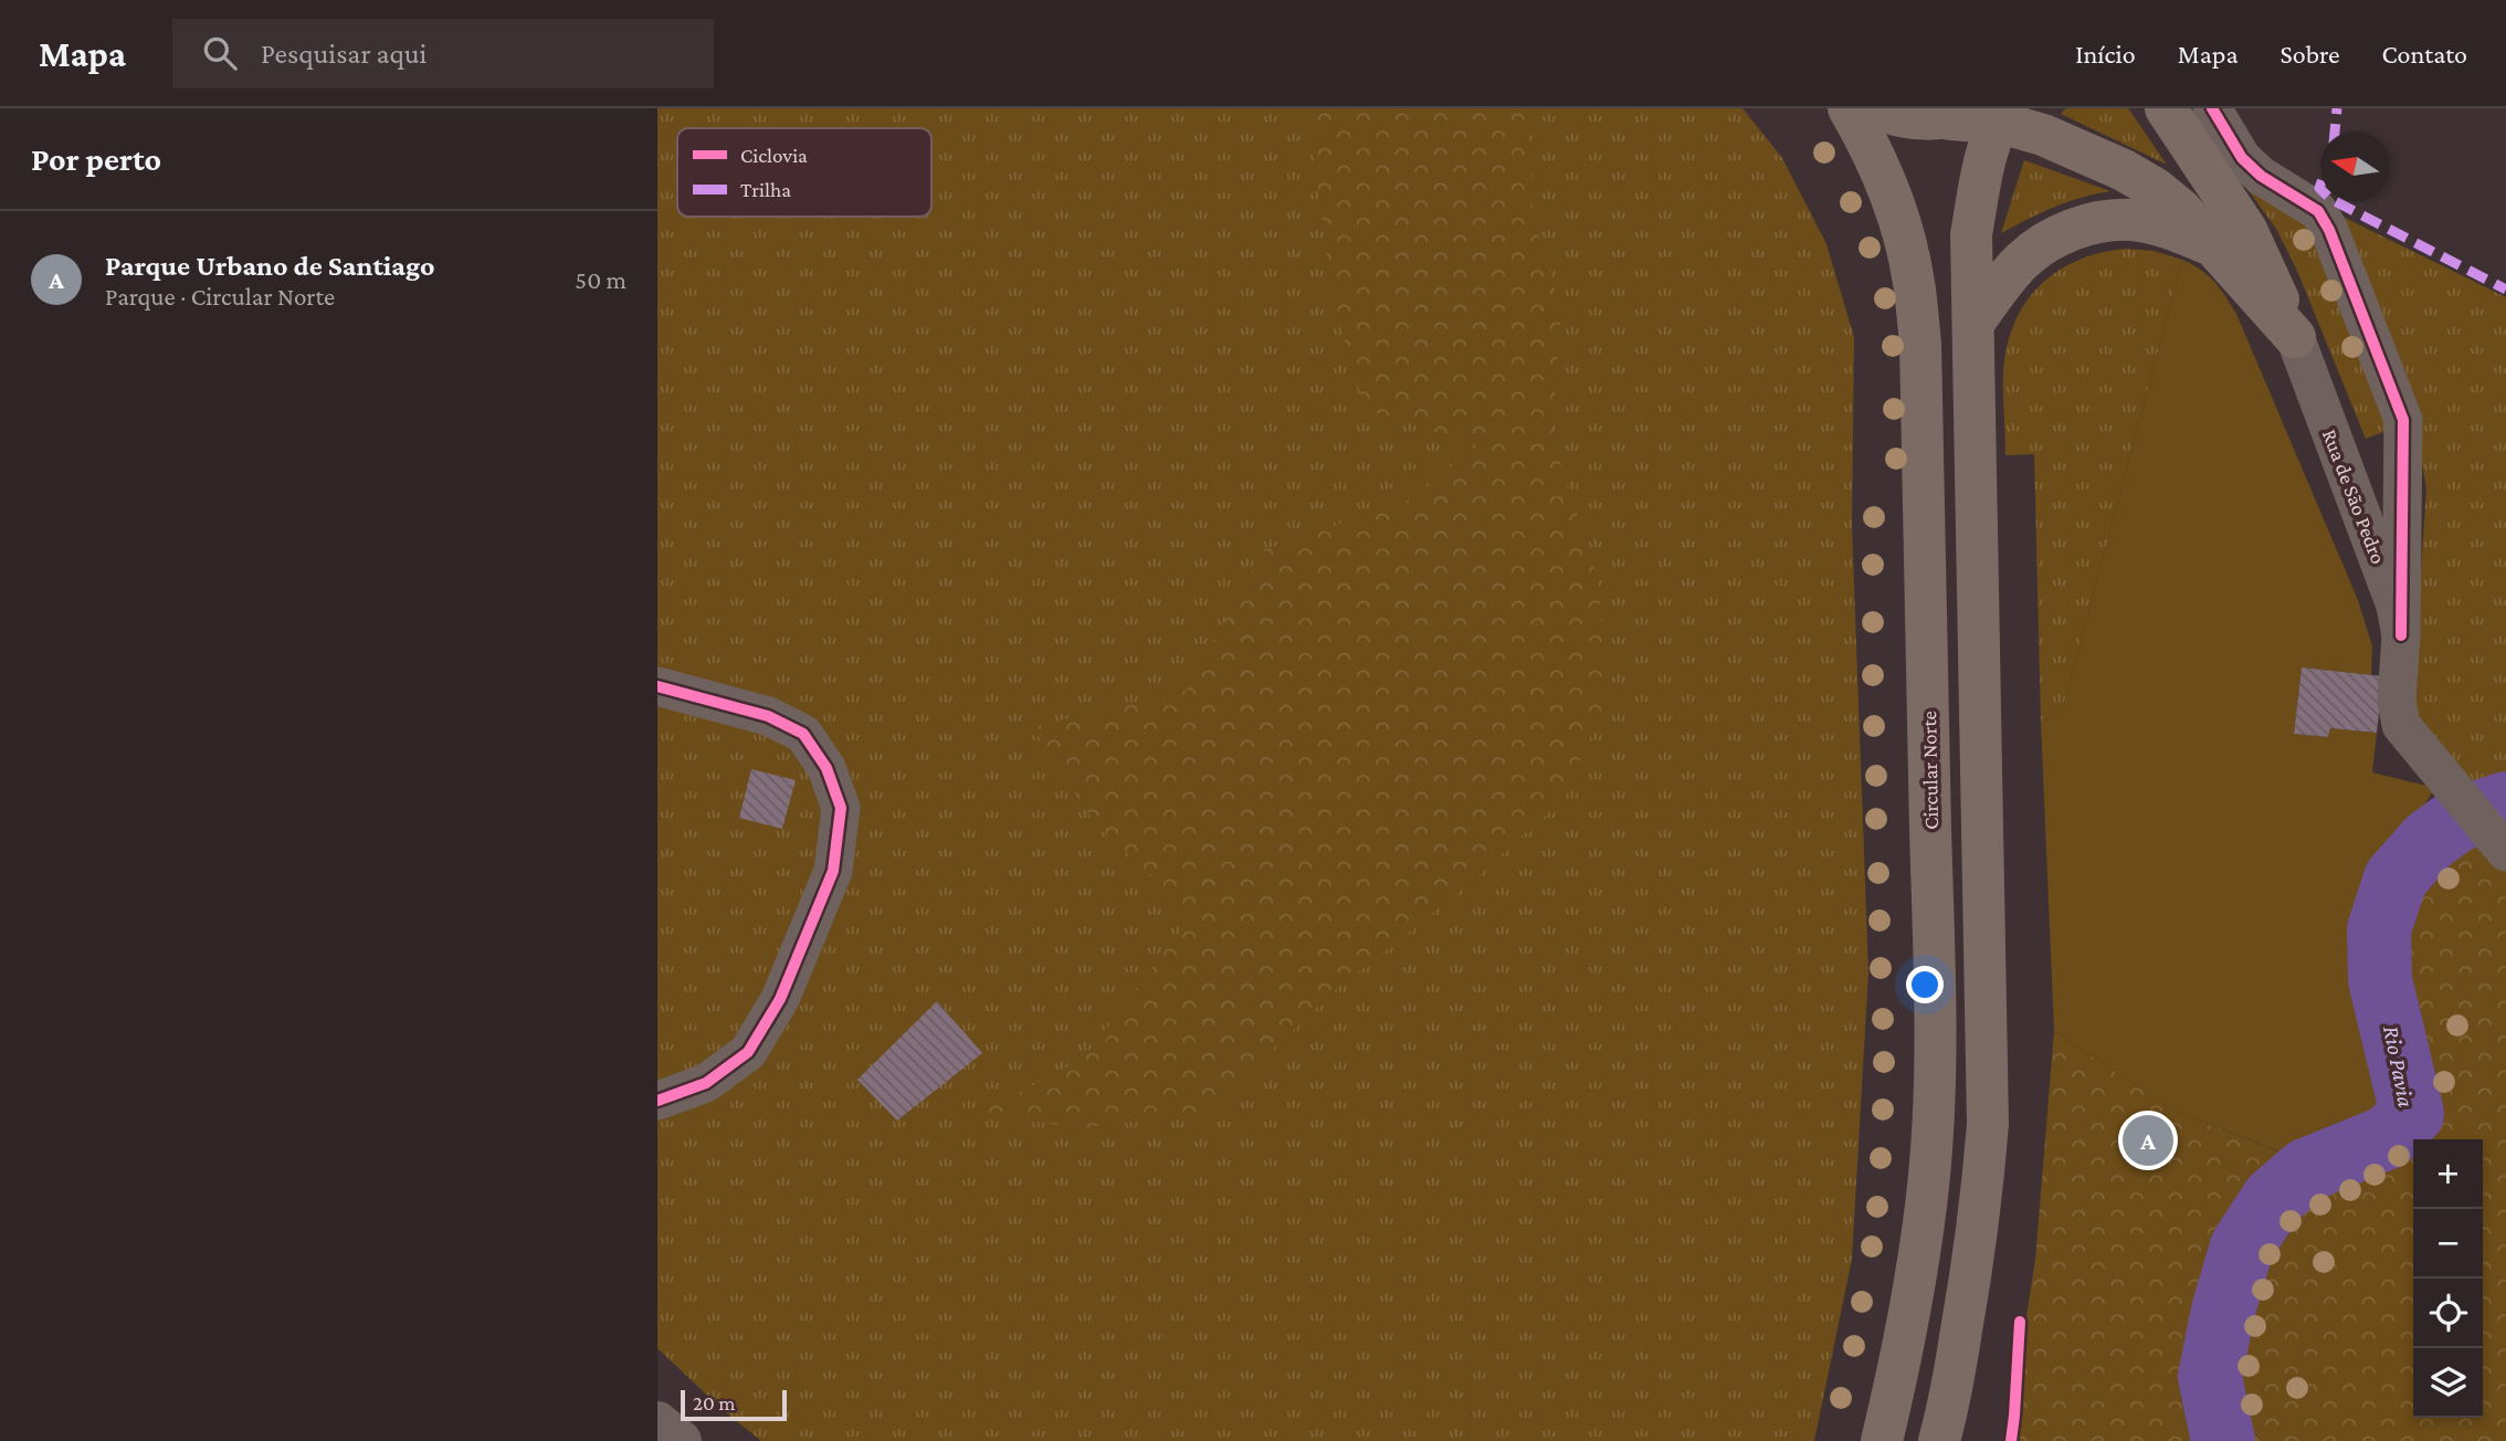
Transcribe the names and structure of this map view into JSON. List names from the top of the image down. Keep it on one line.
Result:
{"streets":{"main road":["Circular Norte"],"street":["Rua de São Pedro"]},"water":["Rio Pavia"],"legend":["Ciclovia","Trilha"],"scale_bar":"20 m","north":"left","page":{"header":"Mapa","search":"Pesquisar aqui","nav":["Início","Mapa","Sobre","Contato"],"heading":"Por perto","list":[{"mark":"A","name":"Parque Urbano de Santiago","note":"Parque · Circular Norte","value":"50 m"}],"pins":"A","map_buttons":["+","−"],"scale":"20 m"}}
